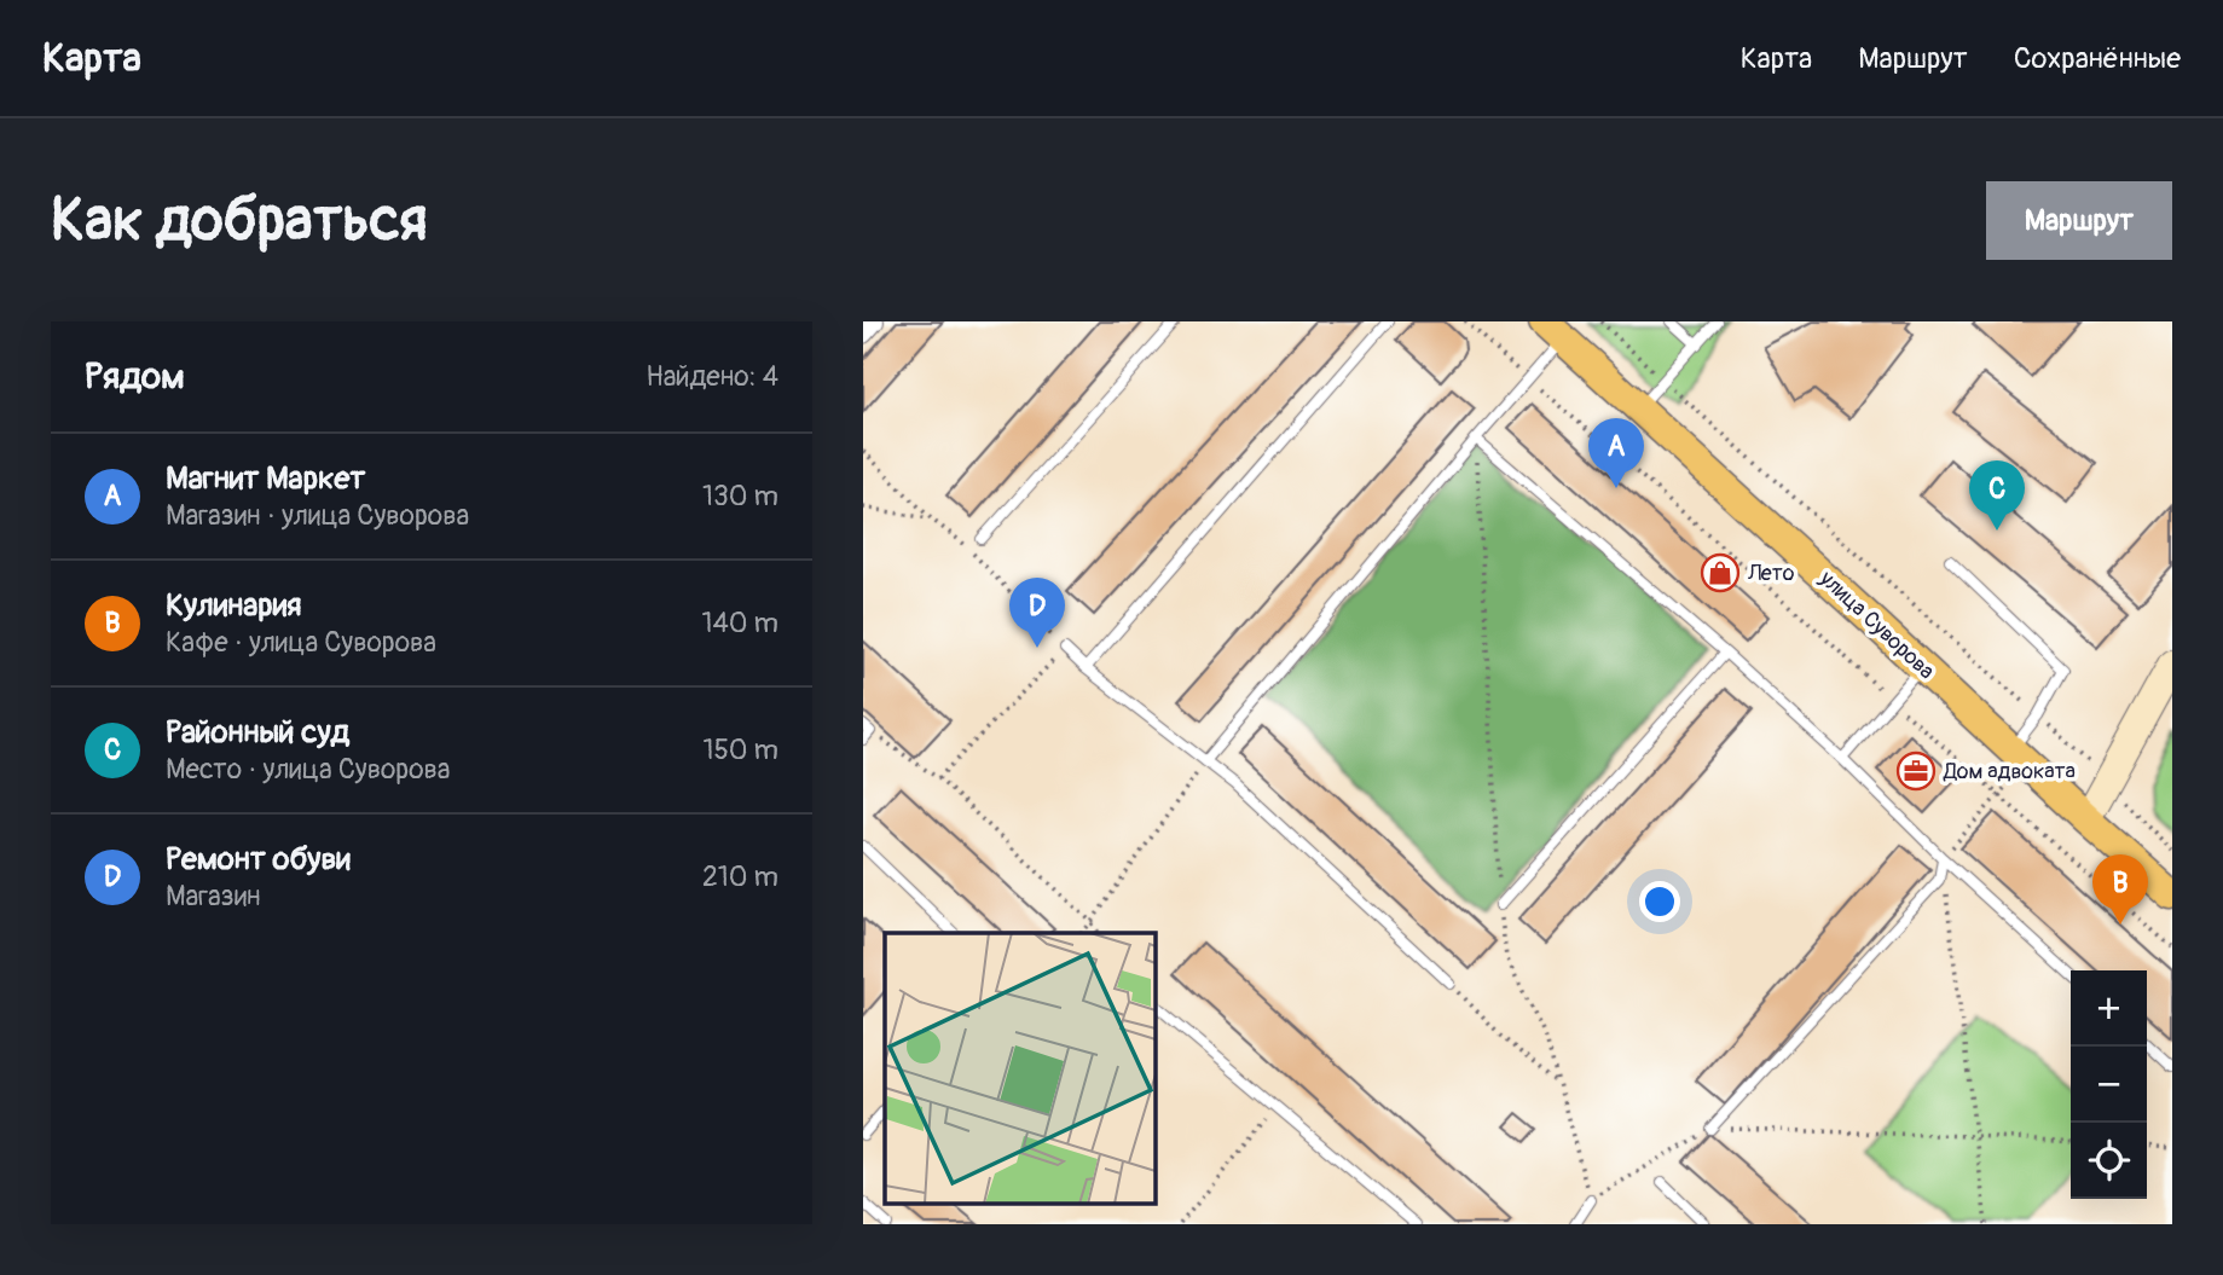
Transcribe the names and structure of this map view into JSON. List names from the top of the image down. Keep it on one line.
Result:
{"streets":{"main road":["улица Суворова"]},"places":{"shop":["Лето"],"office":["Дом адвоката"]},"page":{"header":"Карта","nav":["Карта","Маршрут","Сохранённые"],"buttons":"Маршрут","title":"Как добраться","heading":["Рядом","Найдено: 4"],"pins":["A","C","D","B"],"list":[{"mark":"A","name":"Магнит Маркет","note":"Магазин · улица Суворова","value":"130 m"},{"mark":"B","name":"Кулинария","note":"Кафе · улица Суворова","value":"140 m"},{"mark":"C","name":"Районный суд","note":"Место · улица Суворова","value":"150 m"},{"mark":"D","name":"Ремонт обуви","note":"Магазин","value":"210 m"}],"map_buttons":["+","−"]}}
